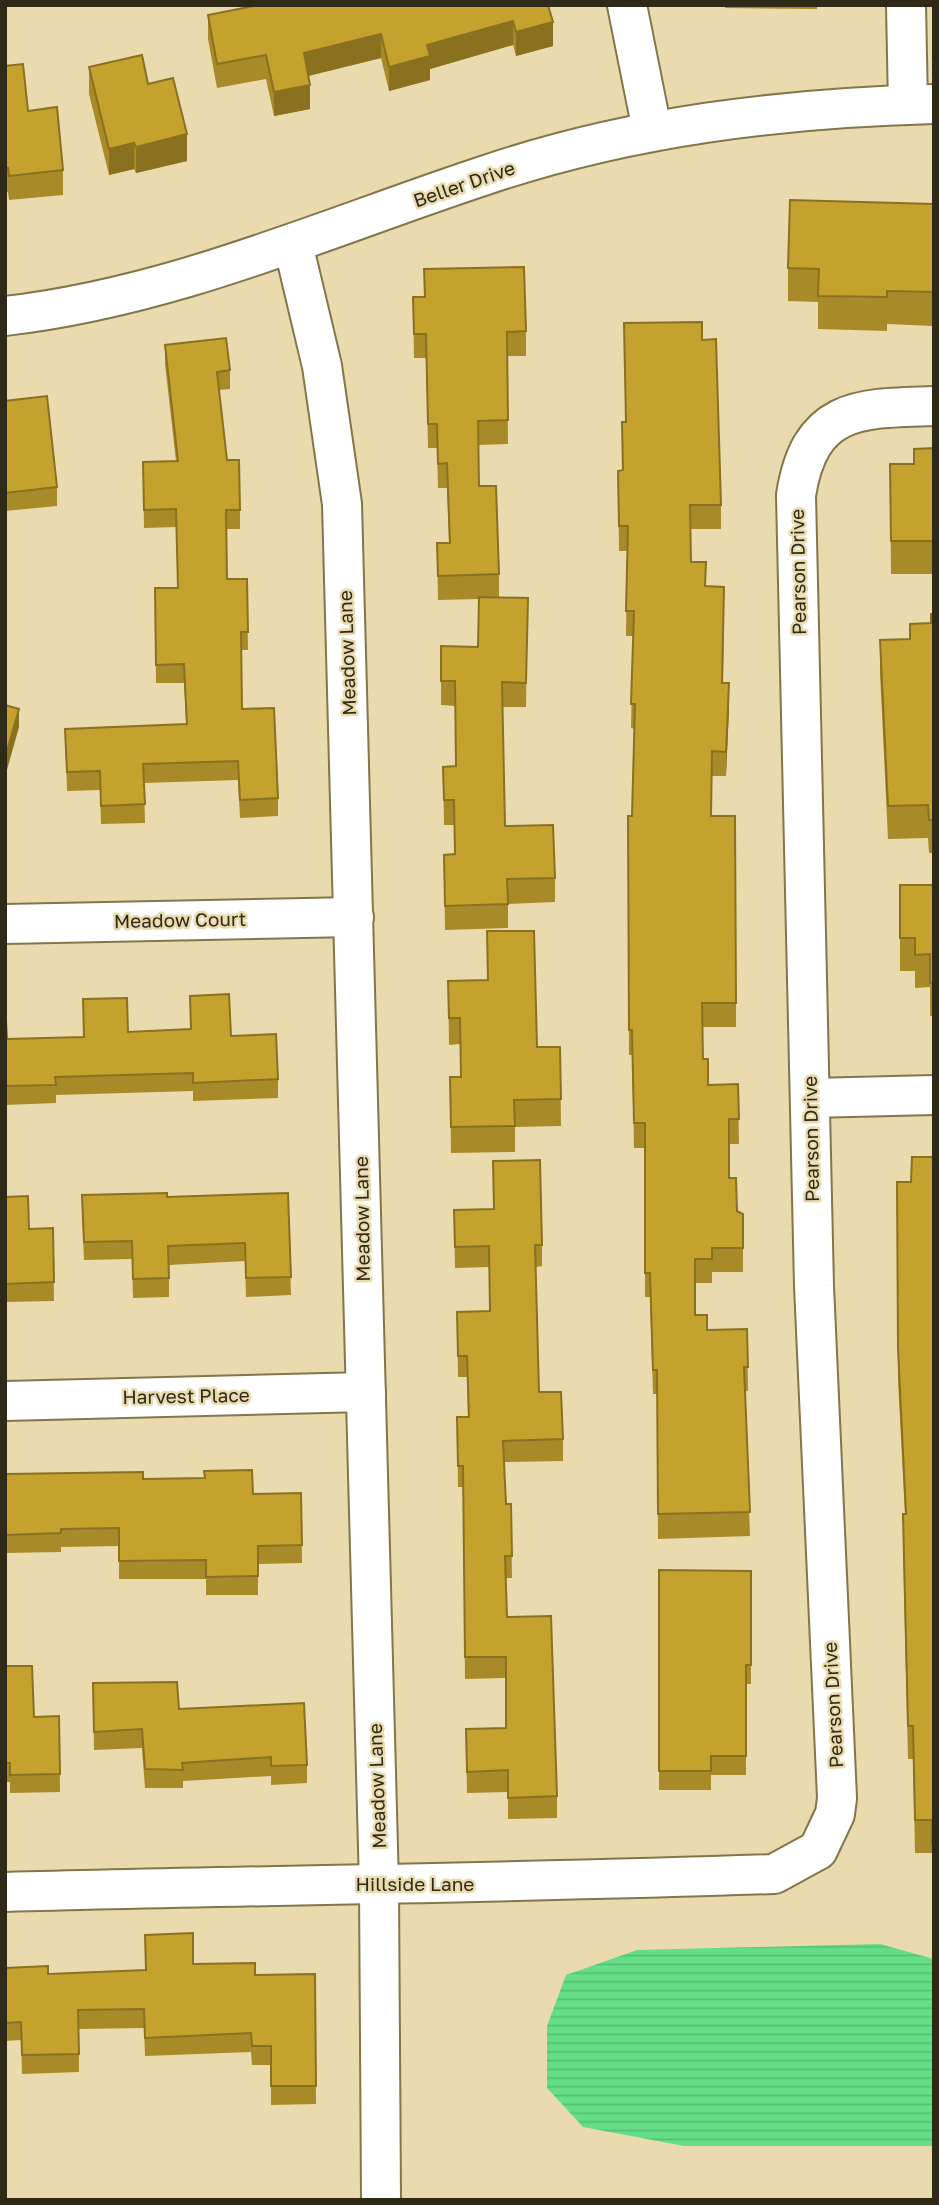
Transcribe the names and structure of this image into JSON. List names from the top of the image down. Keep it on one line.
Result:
{"streets":{"street":["Beller Drive","Pearson Drive","Meadow Lane","Meadow Court","Harvest Place","Hillside Lane"]},"crossings":[["Beller Drive","Meadow Lane"],["Pearson Drive","Hillside Lane"],["Meadow Lane","Meadow Court"],["Meadow Lane","Harvest Place"],["Meadow Lane","Hillside Lane"]]}
